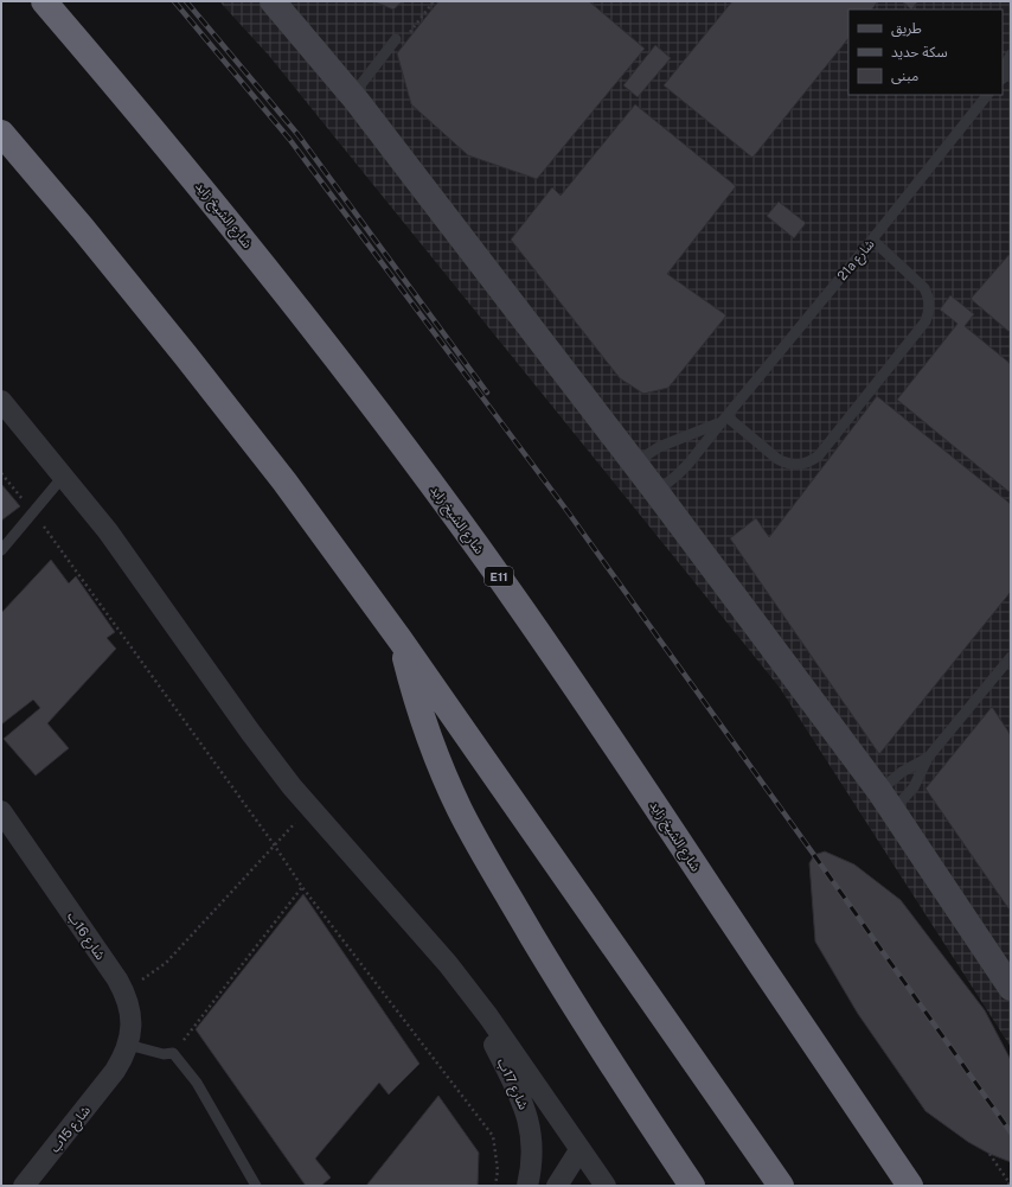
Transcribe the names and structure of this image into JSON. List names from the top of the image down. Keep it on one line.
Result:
{"streets":{"highway":["شارع الشيخ زايد","E11"],"street":["شارع 16ب","شارع 17ب","شارع 15ب"],"lane":["21a شارع"]},"crossings":[["شارع 16ب","شارع 15ب"]],"legend":["طريق","سكة حديد","مبنى"]}
